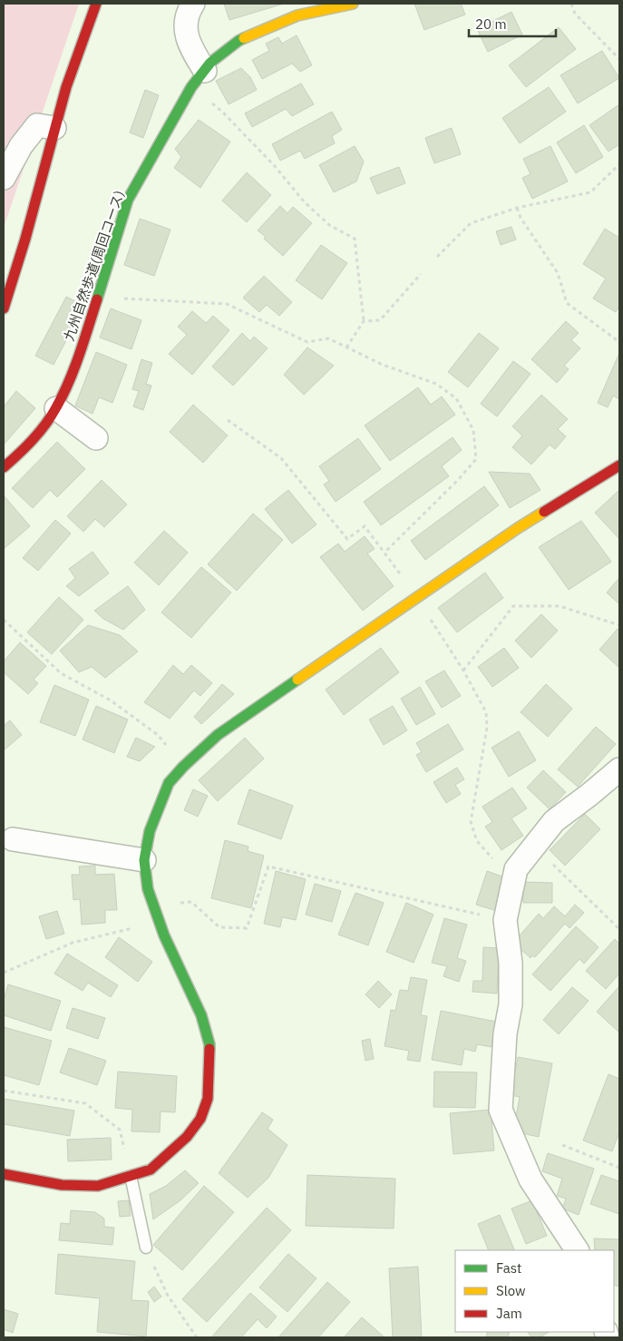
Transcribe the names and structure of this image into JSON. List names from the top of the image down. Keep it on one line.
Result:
{"streets":{"street":["九州自然歩道(周回コース)"]},"legend":["Fast","Slow","Jam"],"scale_bar":"20 m"}
